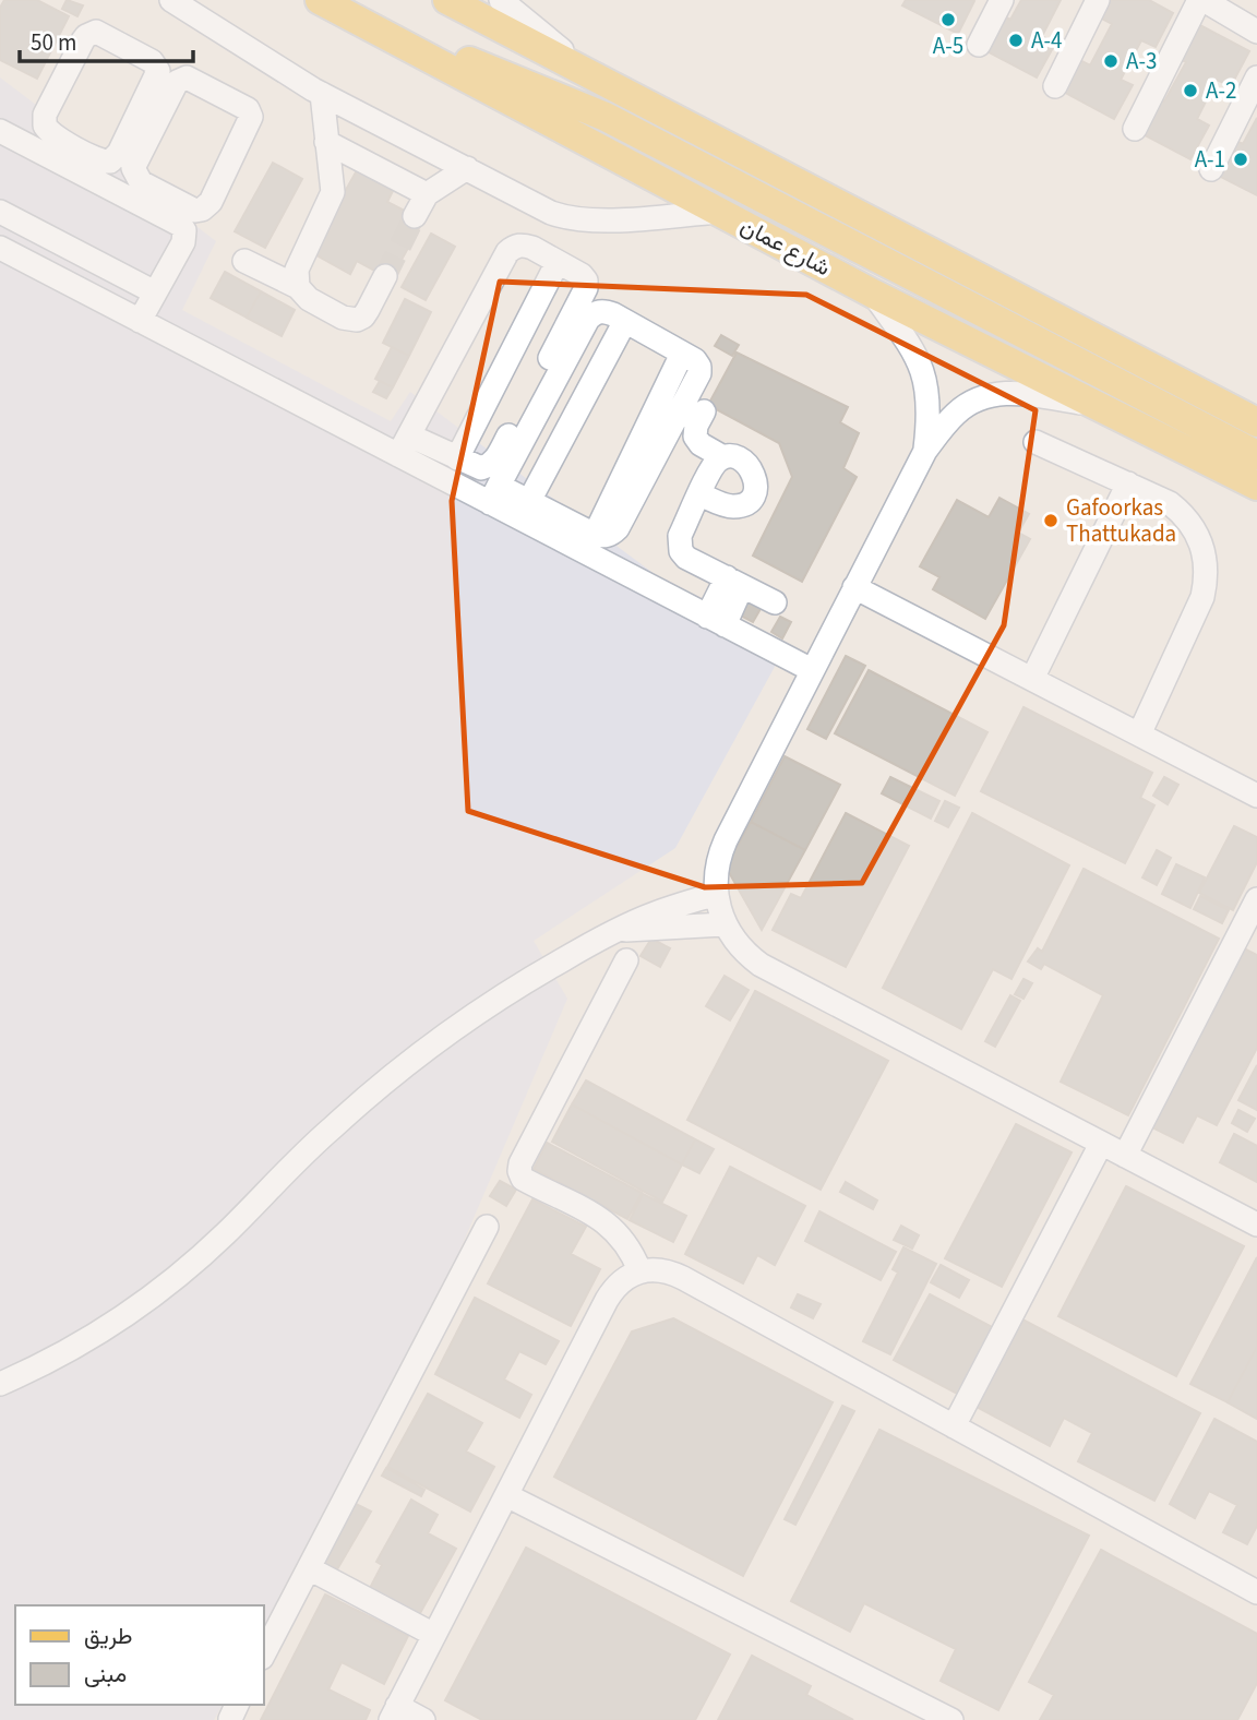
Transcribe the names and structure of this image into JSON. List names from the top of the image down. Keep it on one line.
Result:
{"streets":{"main road":["شارع عمان"]},"places":["A-5","A-4","A-3","A-2","A-1","Gafoorkas Thattukada"],"legend":["طريق","مبنى"],"scale_bar":"50 m"}
